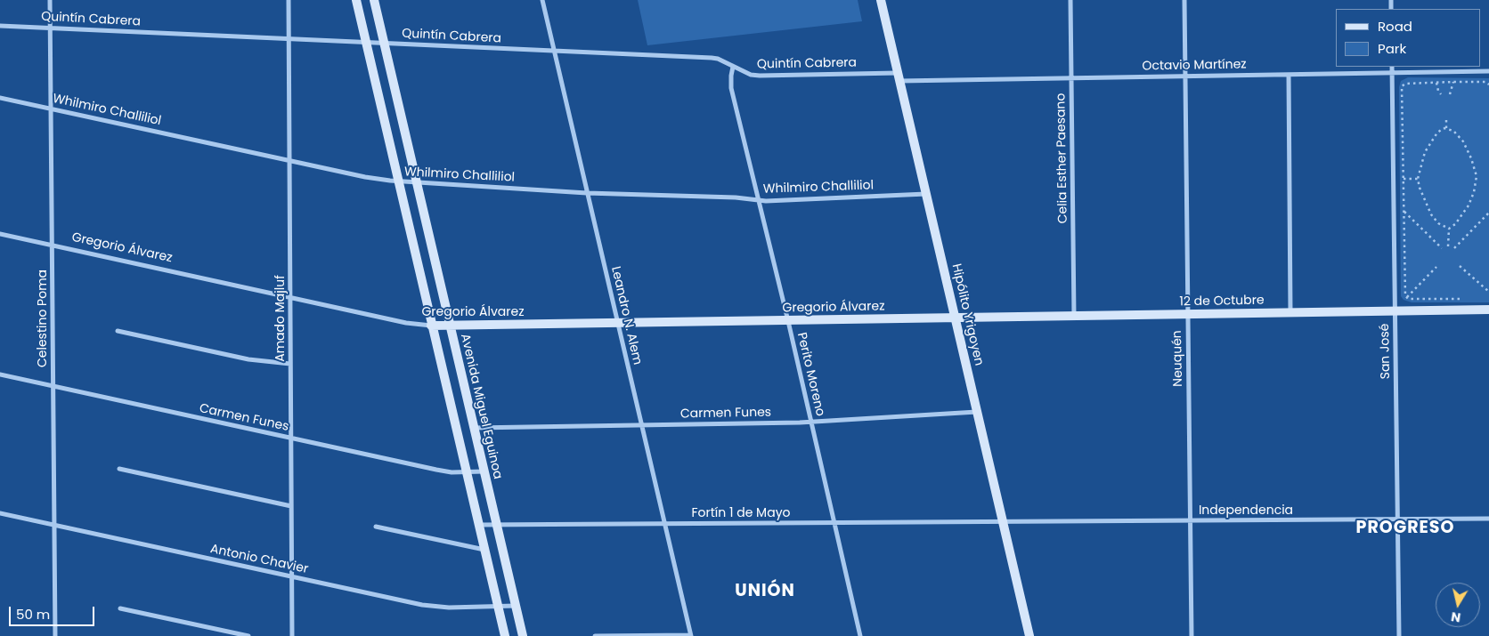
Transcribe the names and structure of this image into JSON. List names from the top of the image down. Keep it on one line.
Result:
{"streets":{"main road":["Gregorio Álvarez","12 de Octubre","Hipólito Yrigoyen","Avenida Miguel Eguinoa"],"street":["Quintín Cabrera","Octavio Martínez","Whilmiro Challiliol","Celia Esther Paesano","Leandro N. Alem","Celestino Poma","Amado Majluf","San José","Neuquén","Perito Moreno","Carmen Funes","Independencia","Fortín 1 de Mayo","Antonio Chavier"]},"crossings":[["Quintín Cabrera","Octavio Martínez"],["Quintín Cabrera","Hipólito Yrigoyen"],["Quintín Cabrera","Leandro N. Alem"],["Quintín Cabrera","Celestino Poma"],["Quintín Cabrera","Amado Majluf"],["Quintín Cabrera","Perito Moreno"],["Quintín Cabrera","Avenida Miguel Eguinoa"],["Octavio Martínez","Celia Esther Paesano"],["Octavio Martínez","Hipólito Yrigoyen"],["Octavio Martínez","San José"],["Octavio Martínez","Neuquén"],["Whilmiro Challiliol","Hipólito Yrigoyen"],["Whilmiro Challiliol","Leandro N. Alem"],["Whilmiro Challiliol","Celestino Poma"],["Whilmiro Challiliol","Amado Majluf"],["Whilmiro Challiliol","Perito Moreno"],["Whilmiro Challiliol","Avenida Miguel Eguinoa"],["Celia Esther Paesano","12 de Octubre"],["Gregorio Álvarez","12 de Octubre"],["Gregorio Álvarez","Hipólito Yrigoyen"],["Gregorio Álvarez","Leandro N. Alem"],["Gregorio Álvarez","Celestino Poma"],["Gregorio Álvarez","Amado Majluf"],["Gregorio Álvarez","Perito Moreno"],["Gregorio Álvarez","Avenida Miguel Eguinoa"],["12 de Octubre","Hipólito Yrigoyen"],["12 de Octubre","San José"],["12 de Octubre","Neuquén"],["Hipólito Yrigoyen","Carmen Funes"],["Hipólito Yrigoyen","Independencia"],["Hipólito Yrigoyen","Fortín 1 de Mayo"],["Leandro N. Alem","Carmen Funes"],["Leandro N. Alem","Fortín 1 de Mayo"],["Celestino Poma","Carmen Funes"],["Celestino Poma","Antonio Chavier"],["Amado Majluf","Carmen Funes"],["Amado Majluf","Antonio Chavier"],["San José","Independencia"],["Neuquén","Independencia"],["Perito Moreno","Carmen Funes"],["Perito Moreno","Fortín 1 de Mayo"],["Avenida Miguel Eguinoa","Carmen Funes"],["Avenida Miguel Eguinoa","Fortín 1 de Mayo"],["Avenida Miguel Eguinoa","Antonio Chavier"],["Independencia","Fortín 1 de Mayo"]],"districts":["PROGRESO","UNIÓN"],"legend":["Road","Park"],"scale_bar":"50 m","north":"bottom"}
